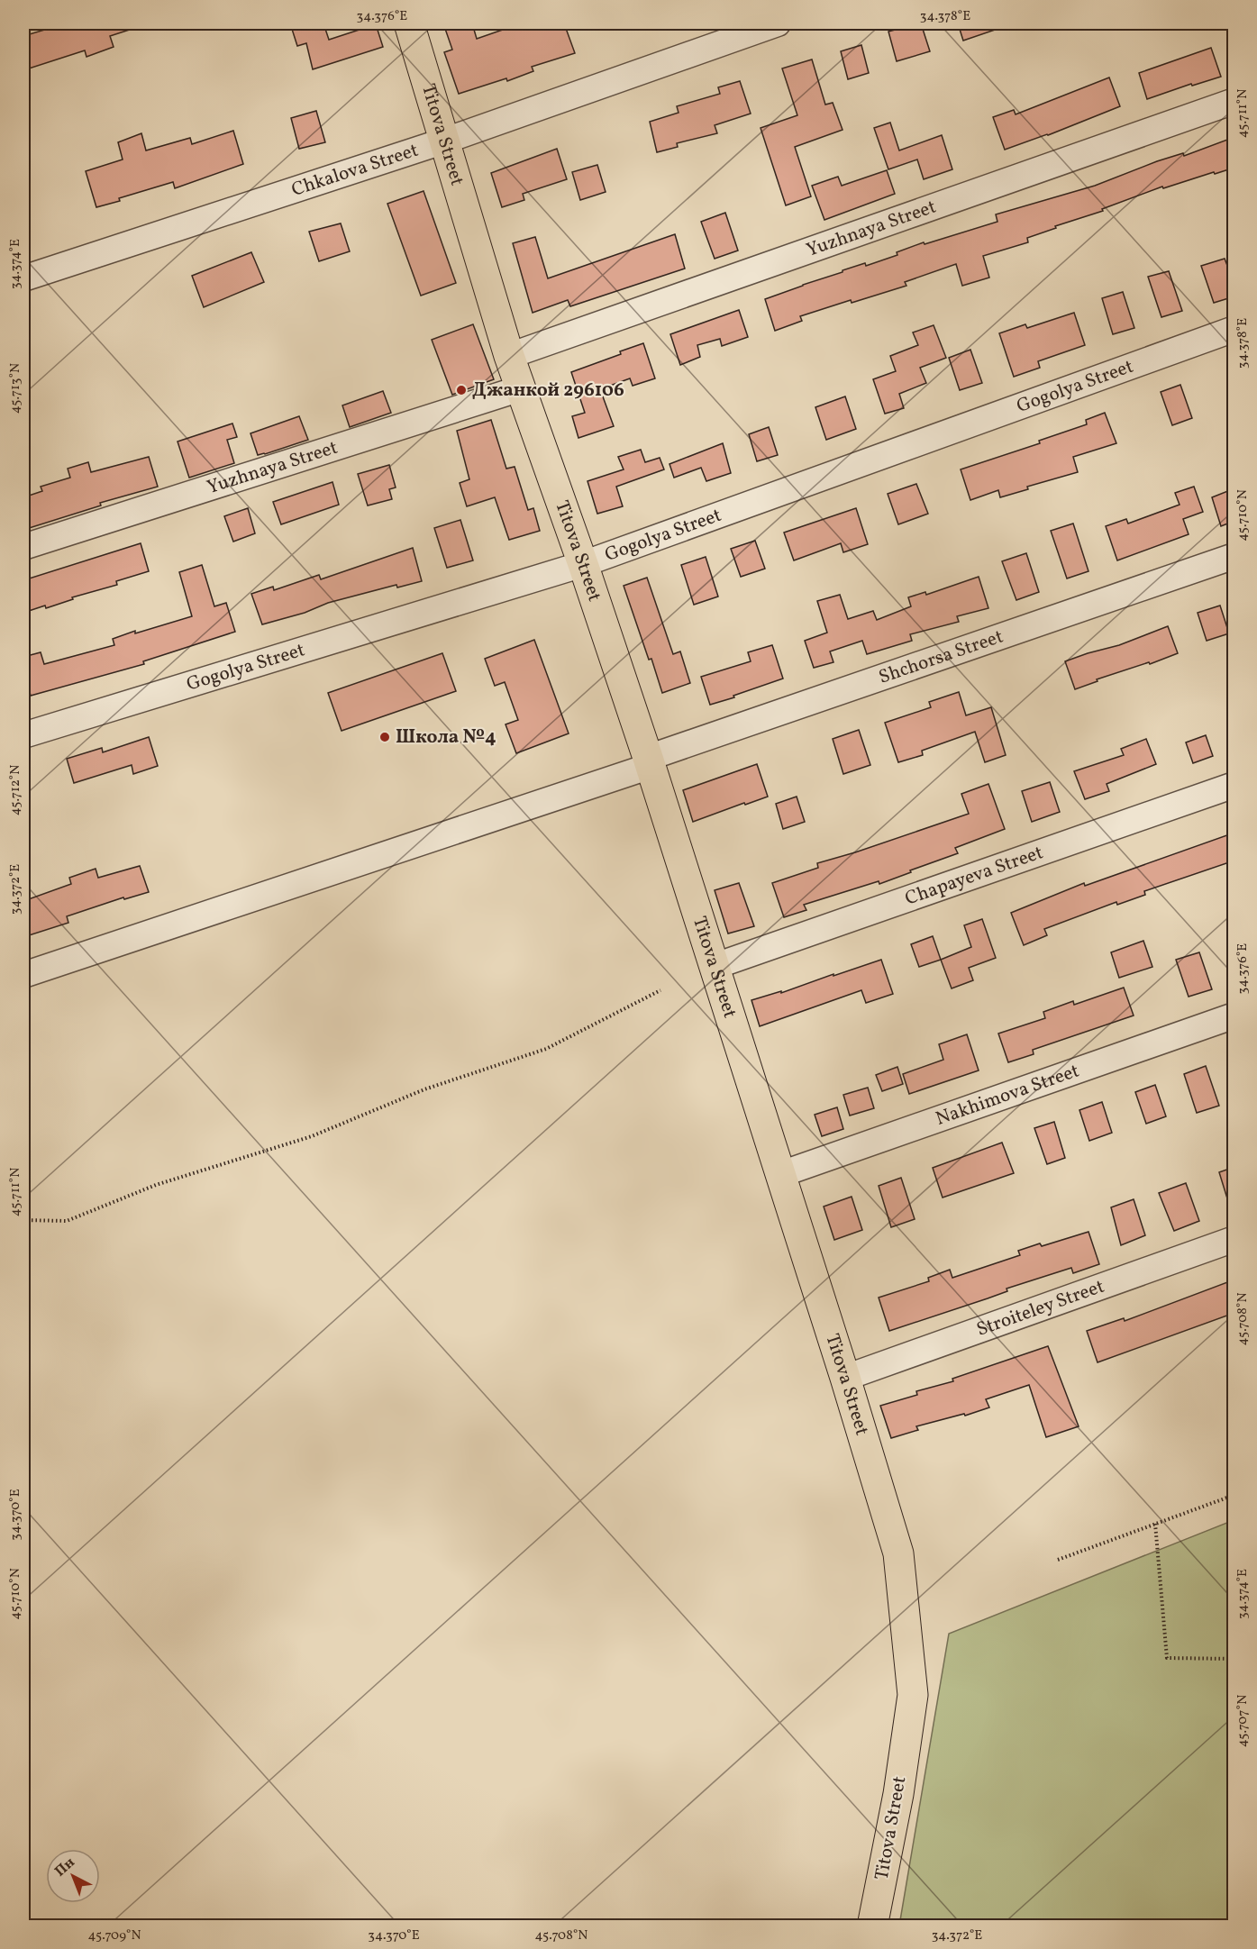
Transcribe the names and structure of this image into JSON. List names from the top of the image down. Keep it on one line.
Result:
{"streets":{"main road":["Titova Street"],"street":["Chkalova Street","Yuzhnaya Street","Gogolya Street","Shchorsa Street","Chapayeva Street","Nakhimova Street","Stroiteley Street"]},"crossings":[["Titova Street","Chkalova Street"],["Titova Street","Yuzhnaya Street"],["Titova Street","Gogolya Street"],["Titova Street","Shchorsa Street"],["Titova Street","Chapayeva Street"],["Titova Street","Nakhimova Street"],["Titova Street","Stroiteley Street"]],"places":["Джанкой 296106","Школа №4"],"north":"top left","coordinates":["34.376°E","34.378°E","45.711°N","34.374°E","45.713°N","45.710°N","45.712°N","34.372°E","45.708°N","34.370°E","45.707°N","45.709°N"]}
